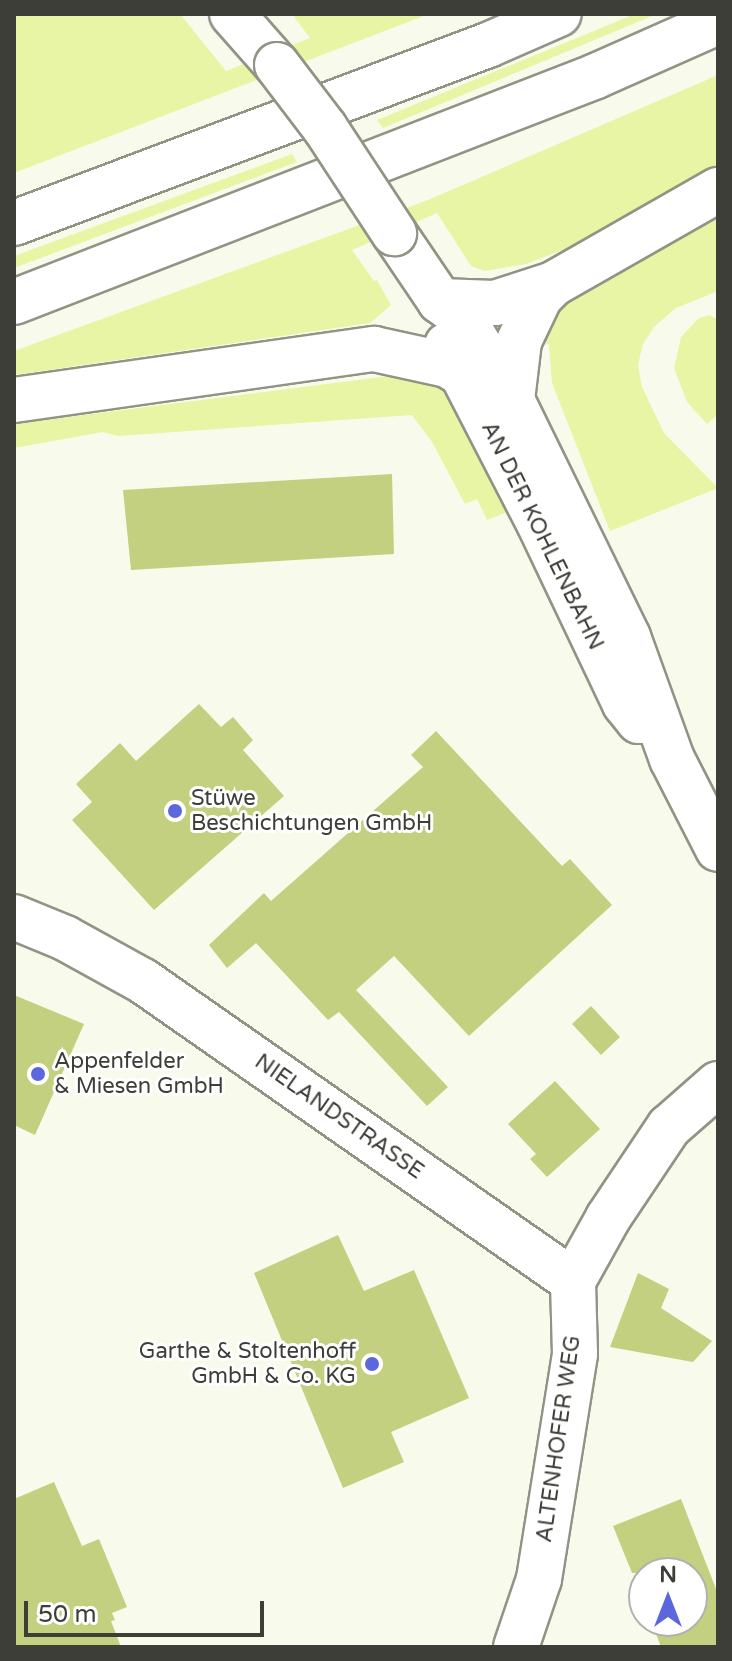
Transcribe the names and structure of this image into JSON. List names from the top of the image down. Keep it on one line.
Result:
{"streets":{"main road":["AN DER KOHLENBAHN","NIELANDSTRASSE","ALTENHOFER WEG"]},"crossings":[["NIELANDSTRASSE","ALTENHOFER WEG"]],"places":["Stüwe Beschichtungen GmbH","Appenfelder & Miesen GmbH","Garthe & Stoltenhoff GmbH & Co. KG"],"scale_bar":"50 m","north":"top"}
